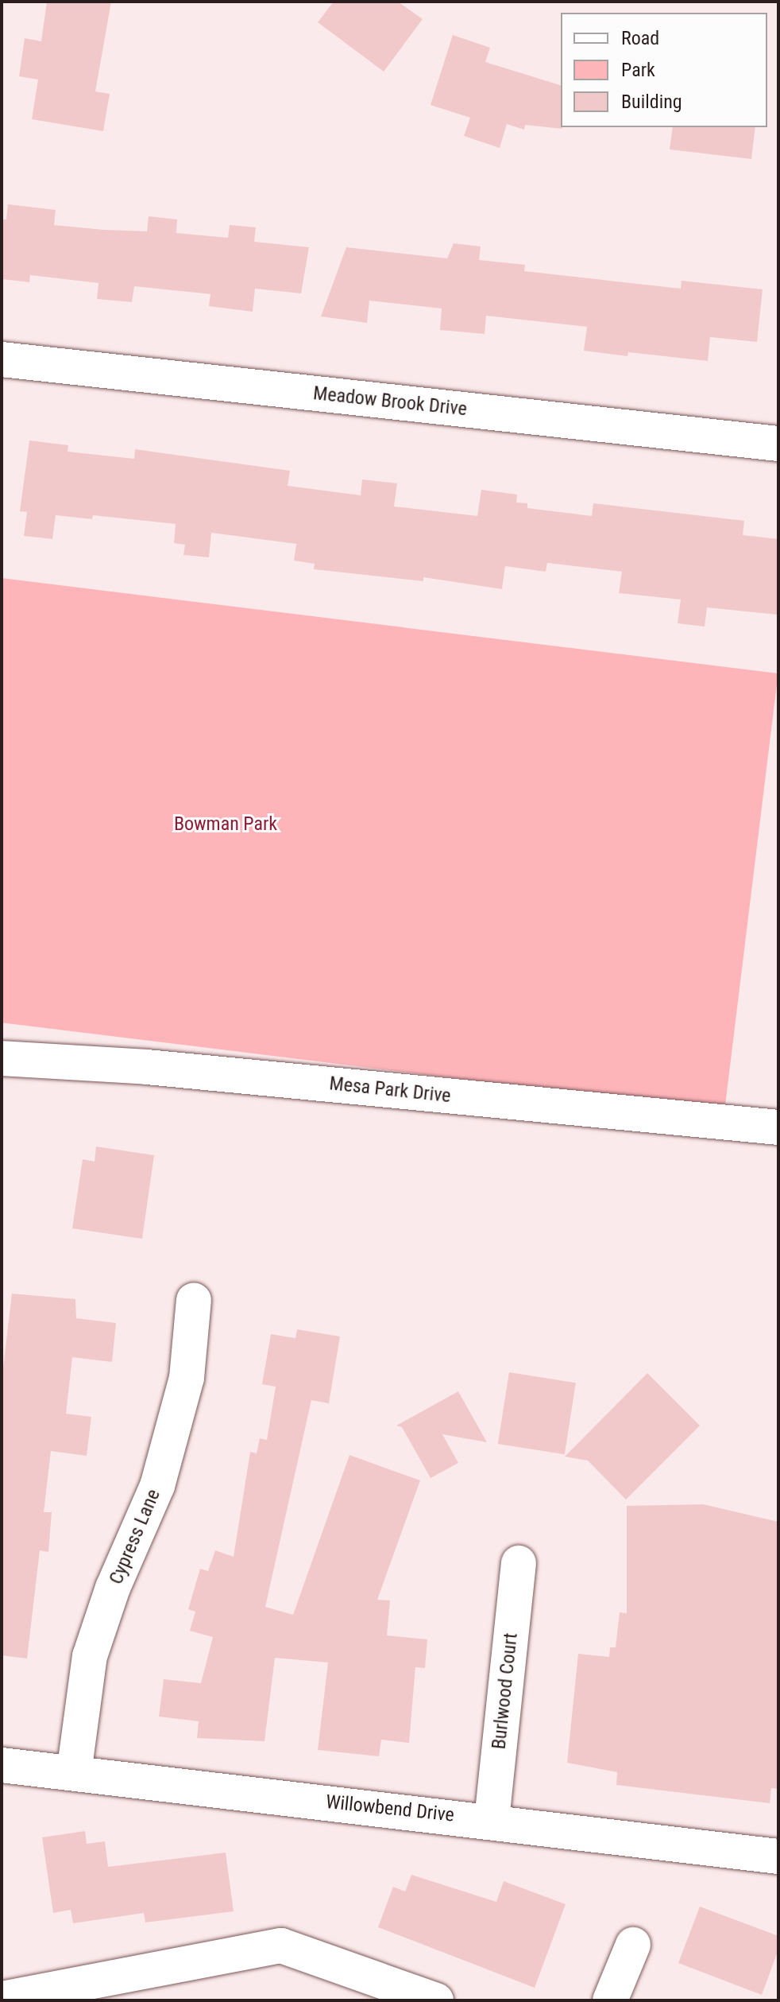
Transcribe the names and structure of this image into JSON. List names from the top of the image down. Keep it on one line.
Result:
{"streets":{"street":["Meadow Brook Drive","Mesa Park Drive","Cypress Lane","Burlwood Court","Willowbend Drive"]},"crossings":[["Cypress Lane","Willowbend Drive"],["Burlwood Court","Willowbend Drive"]],"parks":["Bowman Park"],"legend":["Road","Park","Building"]}
